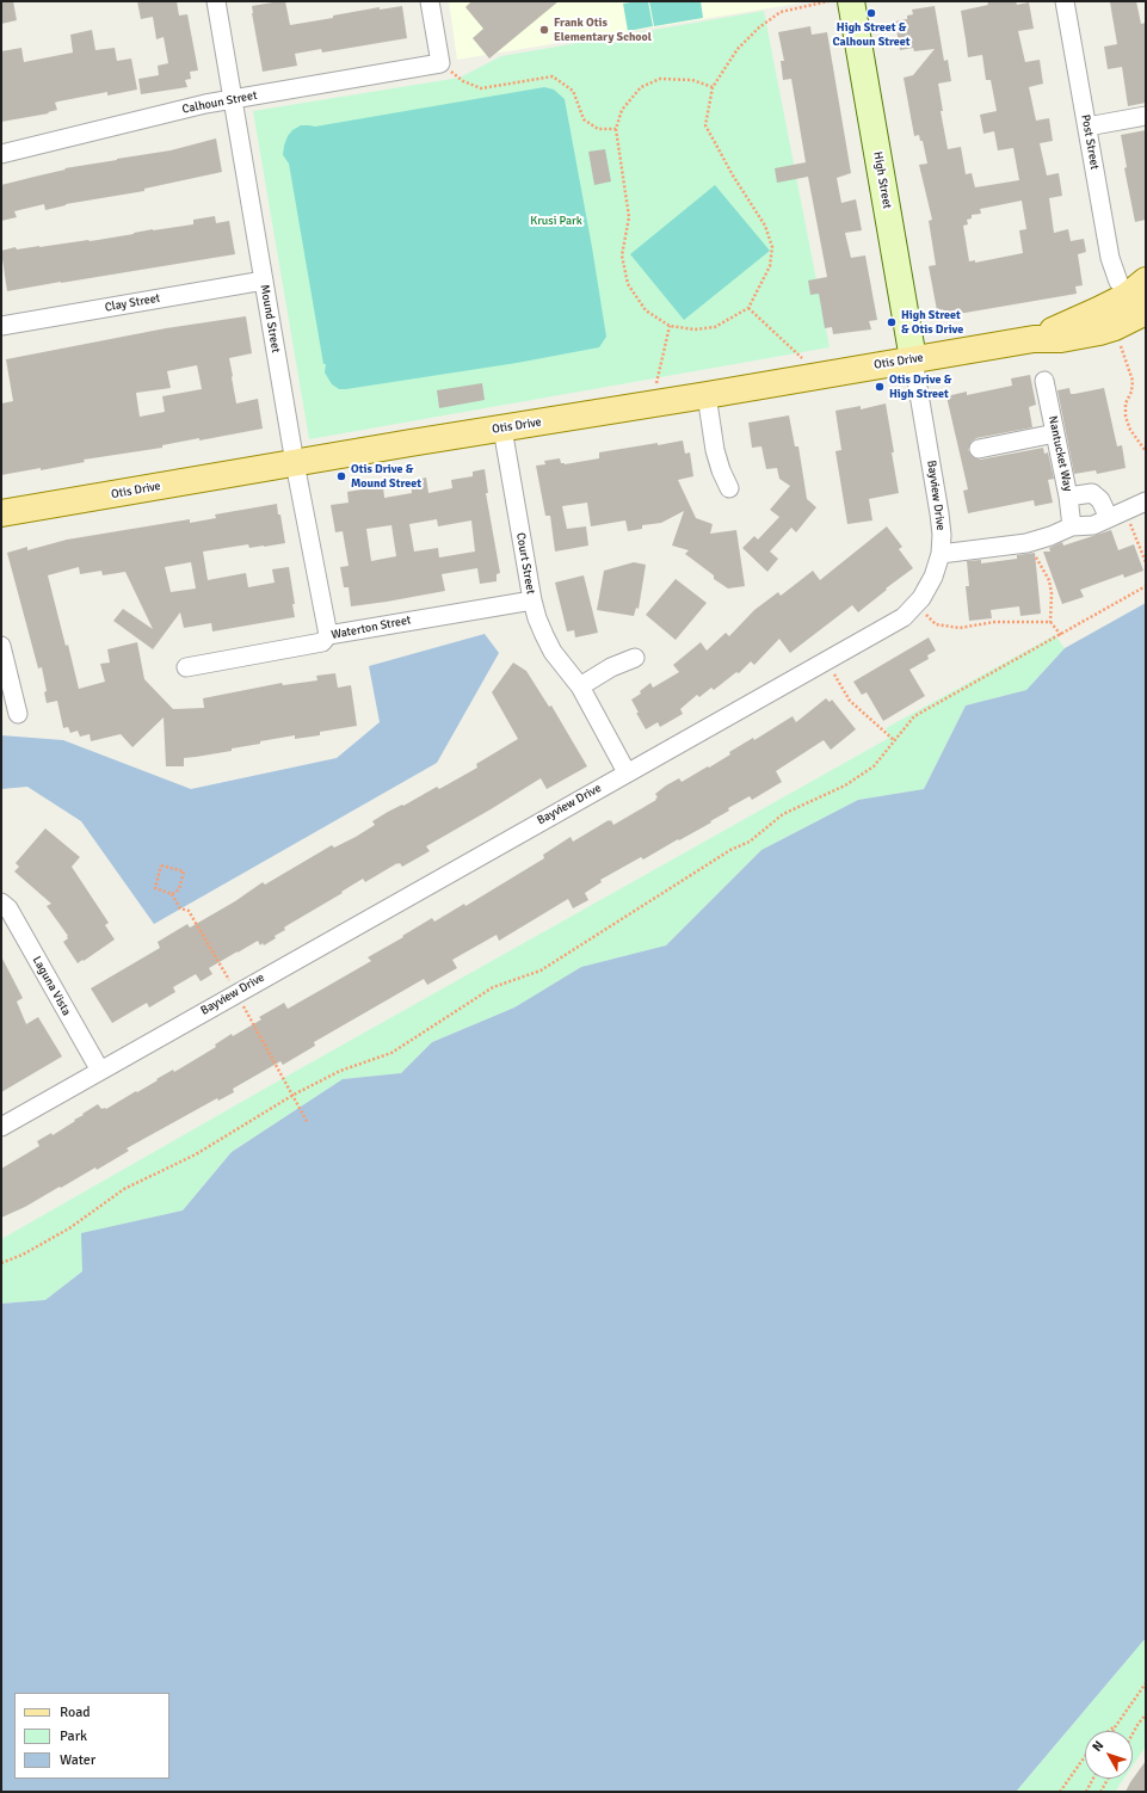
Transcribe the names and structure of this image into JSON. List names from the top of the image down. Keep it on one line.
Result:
{"streets":{"main road":["High Street","Otis Drive"],"street":["Calhoun Street","Post Street","Clay Street","Mound Street","Nantucket Way","Bayview Drive","Court Street","Waterton Street","Laguna Vista"]},"crossings":[["Calhoun Street","Mound Street"],["High Street","Otis Drive"],["High Street","Bayview Drive"],["Clay Street","Mound Street"],["Mound Street","Otis Drive"],["Mound Street","Waterton Street"],["Otis Drive","Bayview Drive"],["Otis Drive","Court Street"],["Bayview Drive","Court Street"],["Bayview Drive","Laguna Vista"],["Court Street","Waterton Street"]],"parks":["Krusi Park"],"places":["High Street & Calhoun Street","Frank Otis Elementary School","High Street & Otis Drive","Otis Drive & High Street","Otis Drive & Mound Street"],"legend":["Road","Park","Water"],"north":"top left"}
